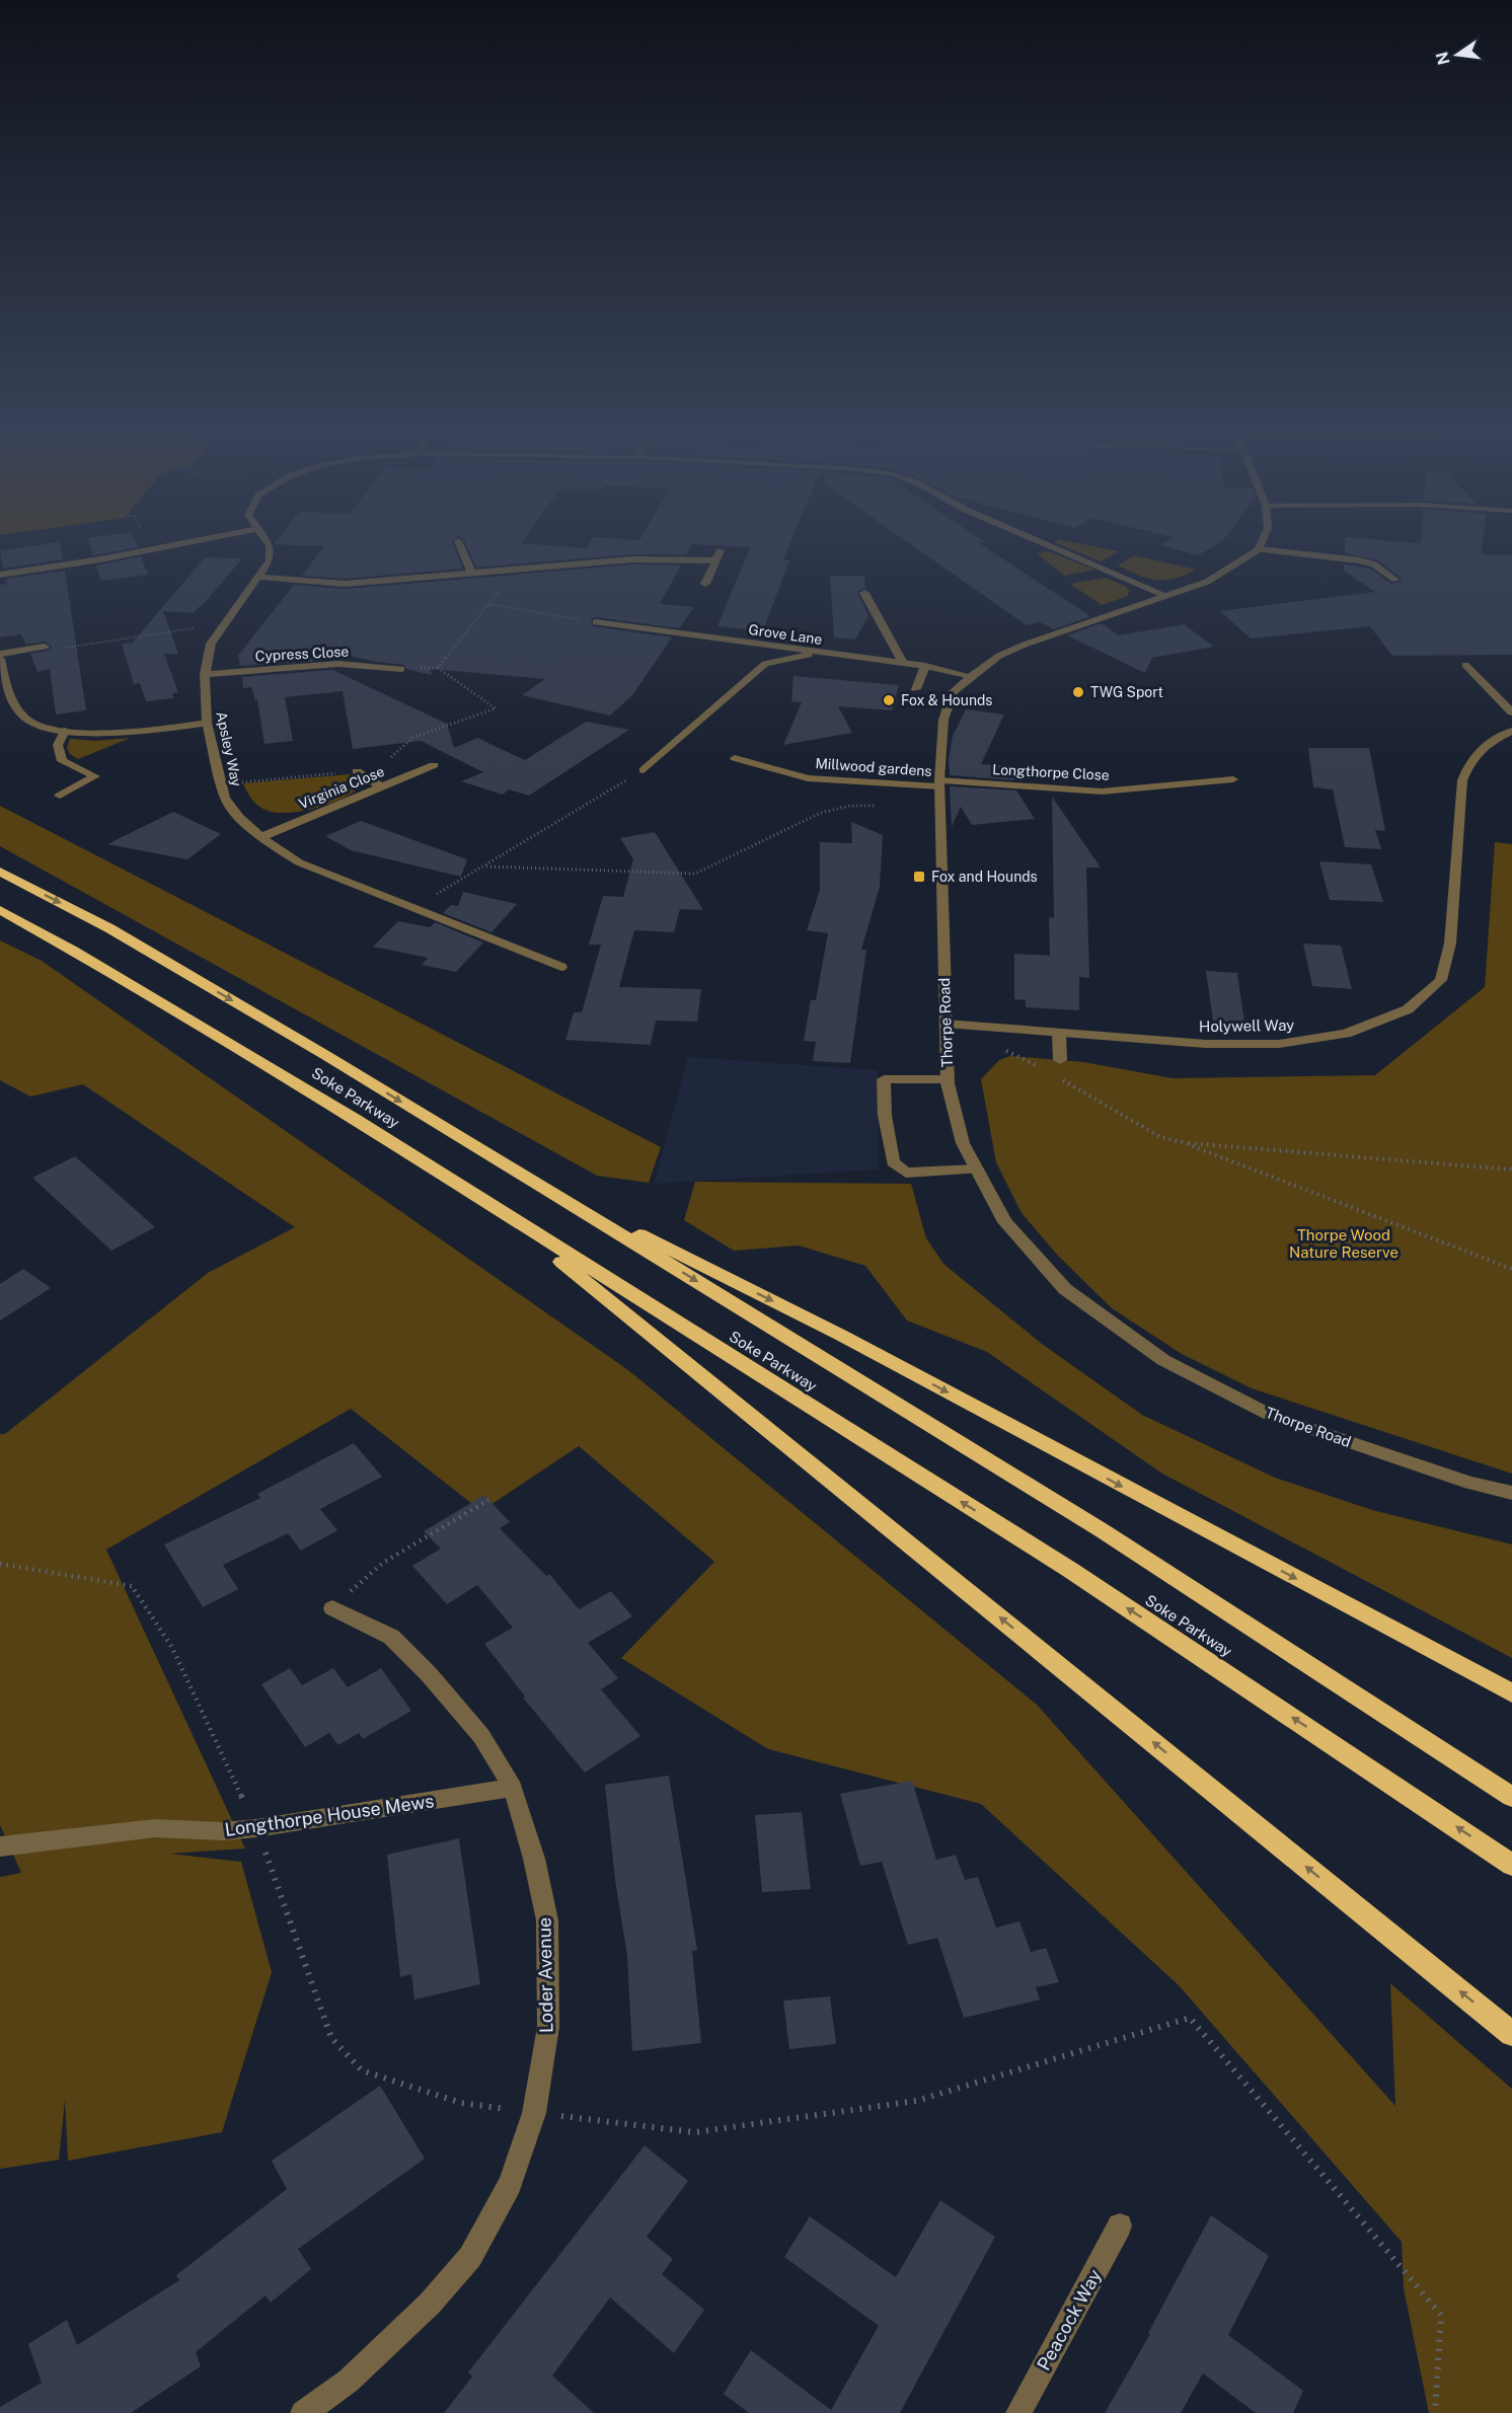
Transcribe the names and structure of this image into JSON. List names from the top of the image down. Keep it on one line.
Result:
{"streets":{"highway":["Soke Parkway"],"street":["Grove Lane","Cypress Close","Apsley Way","Millwood gardens","Longthorpe Close","Virginia Close","Thorpe Road","Holywell Way","Longthorpe House Mews","Loder Avenue","Peacock Way"]},"crossings":[["Grove Lane","Thorpe Road"],["Cypress Close","Apsley Way"],["Apsley Way","Virginia Close"],["Apsley Way","Thorpe Road"],["Millwood gardens","Longthorpe Close"],["Millwood gardens","Thorpe Road"],["Longthorpe Close","Thorpe Road"],["Thorpe Road","Holywell Way"],["Longthorpe House Mews","Loder Avenue"]],"parks":["Thorpe Wood Nature Reserve"],"places":{"other":["TWG Sport","Fox & Hounds"],"transit":["Fox and Hounds"]},"north":"left"}
